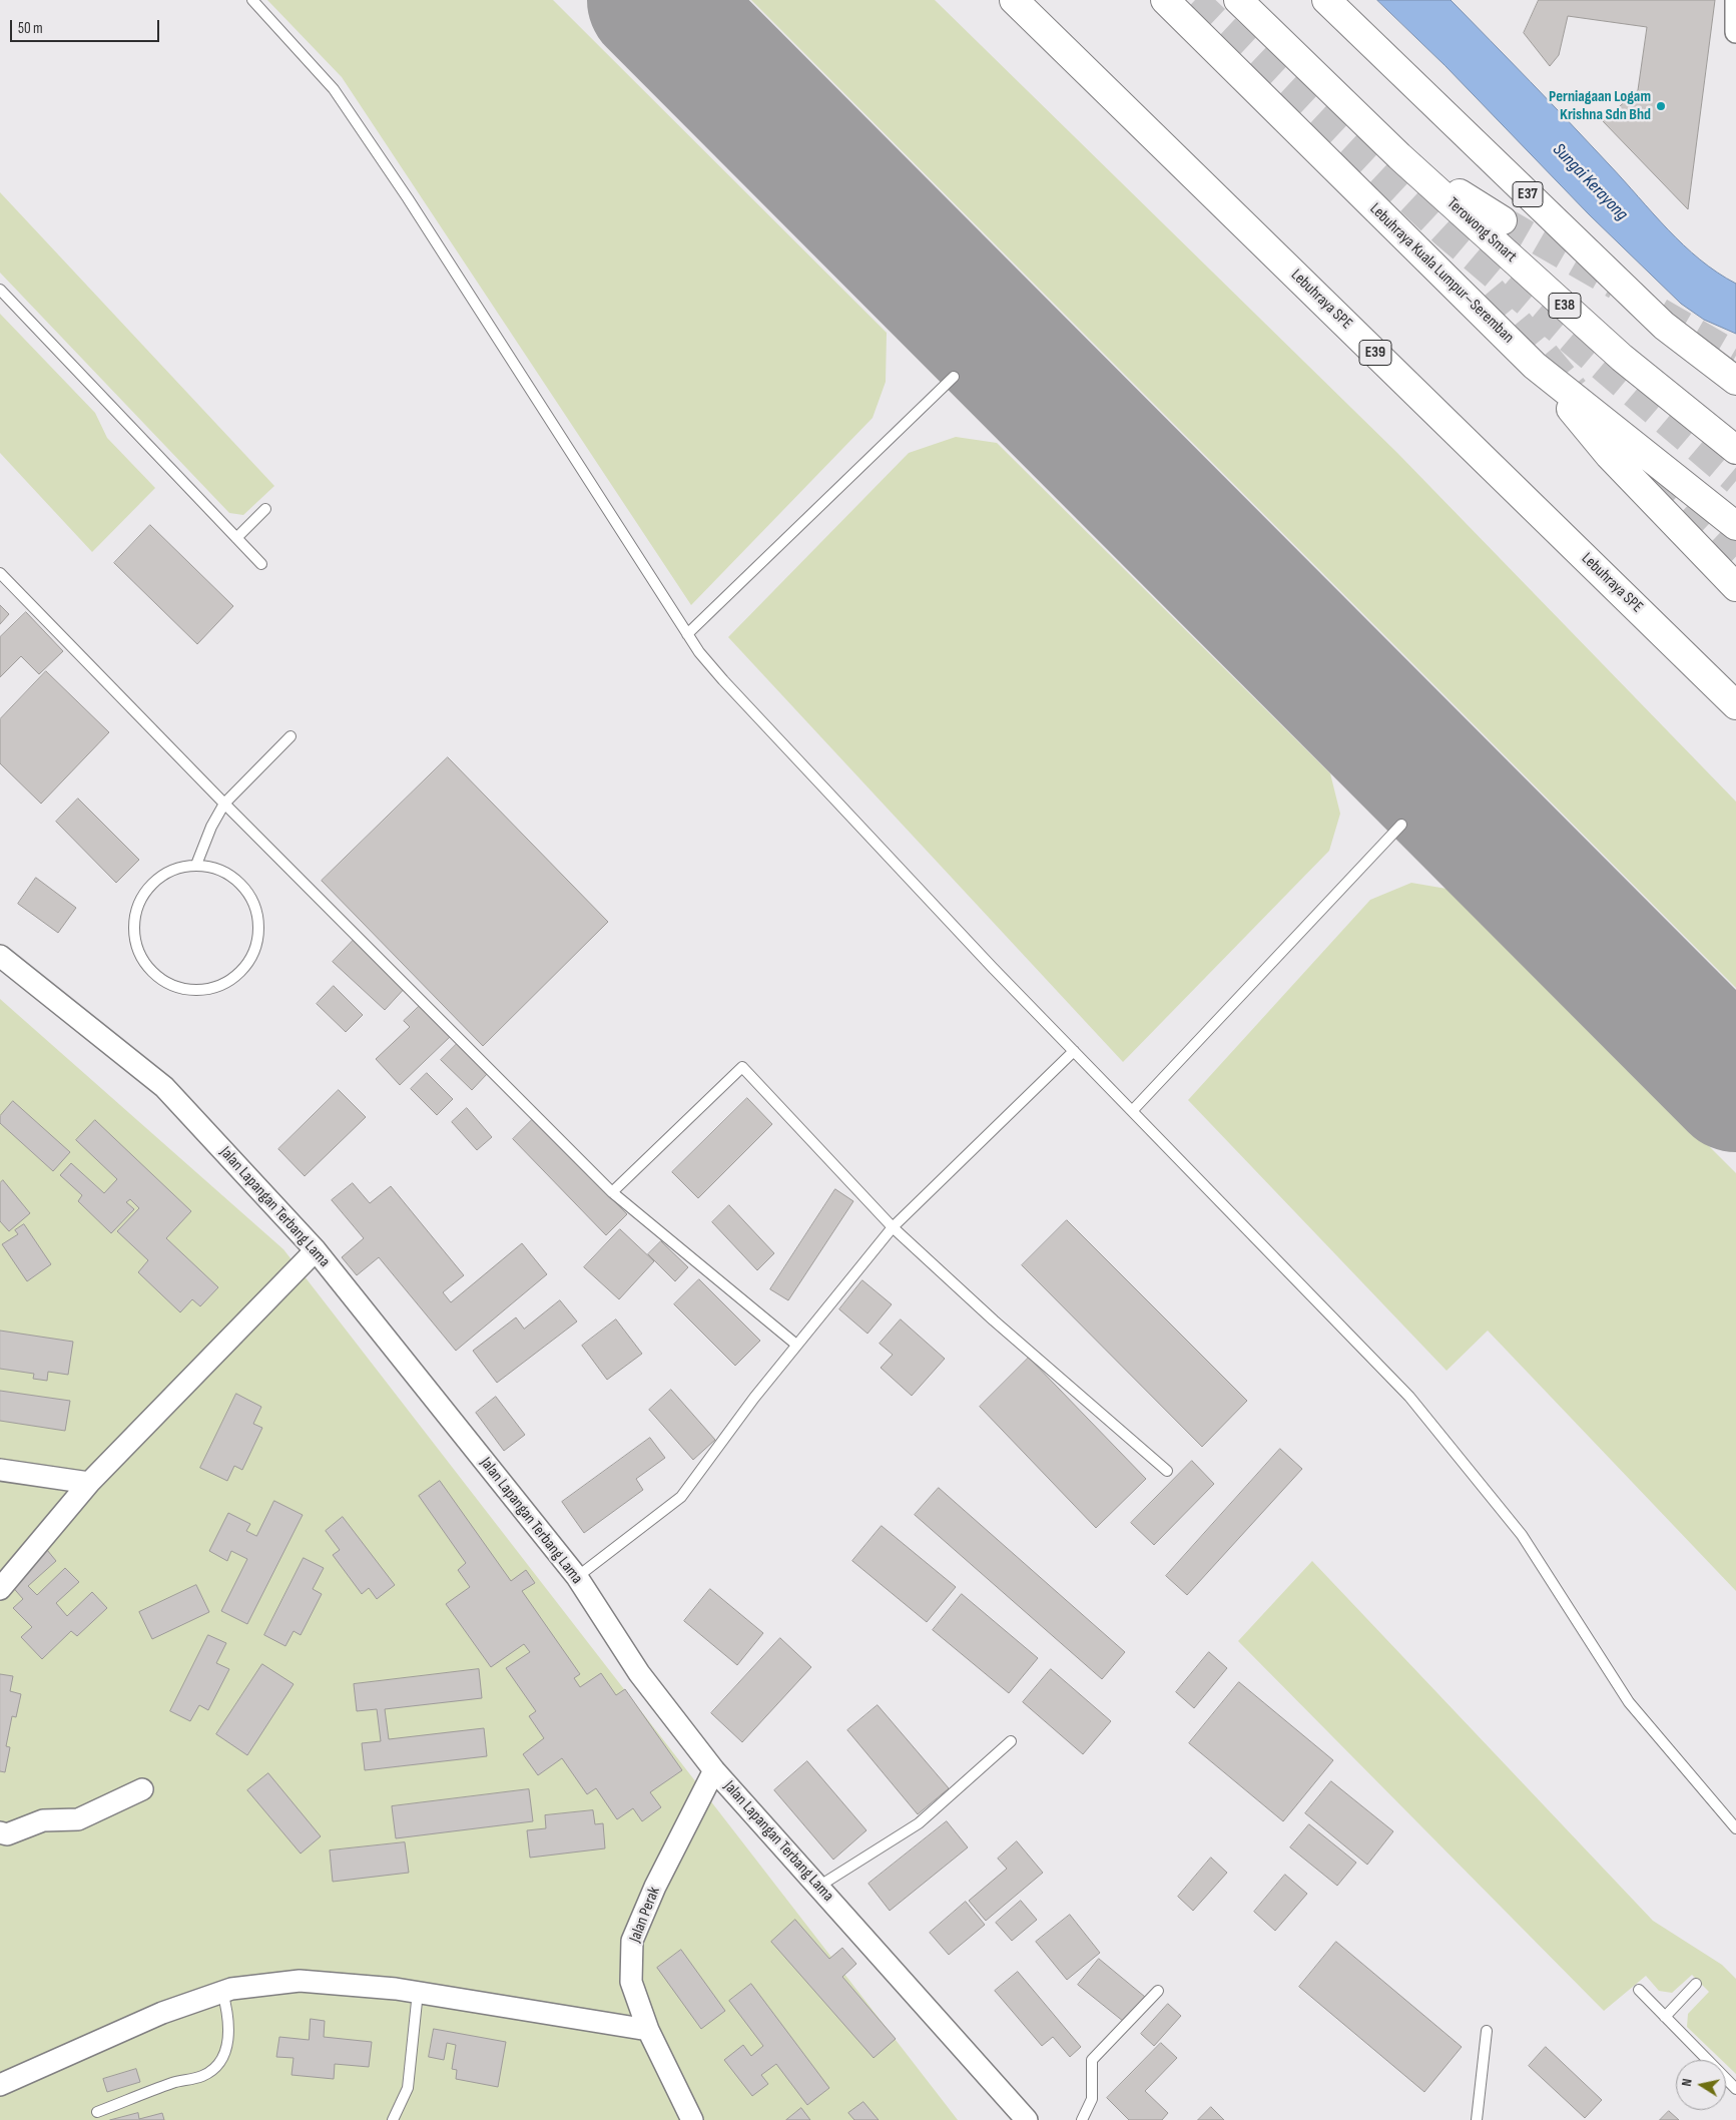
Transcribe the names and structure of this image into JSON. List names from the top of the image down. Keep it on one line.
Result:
{"streets":{"highway":["E37","Terowong Smart","Lebuhraya Kuala Lumpur–Seremban","Lebuhraya SPE","E38","E39"],"street":["Jalan Lapangan Terbang Lama","Jalan Perak"]},"crossings":[["Jalan Lapangan Terbang Lama","Jalan Perak"]],"water":["Sungai Kerayong"],"places":["Perniagaan Logam Krishna Sdn Bhd"],"scale_bar":"50 m","north":"left"}
